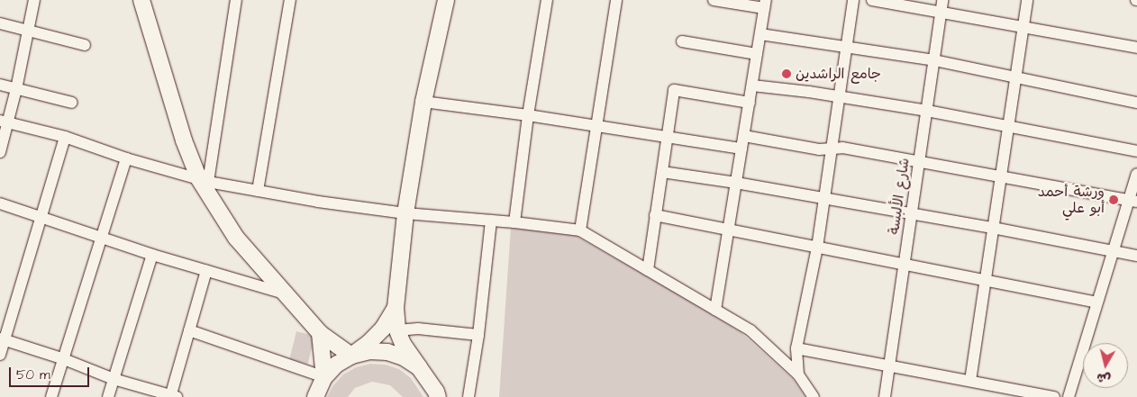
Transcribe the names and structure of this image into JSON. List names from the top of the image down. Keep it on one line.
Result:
{"streets":{"street":["شارع الألبسة"]},"places":["جامع الراشدين","ورشة أحمد أبو علي"],"scale_bar":"50 m","north":"bottom"}
